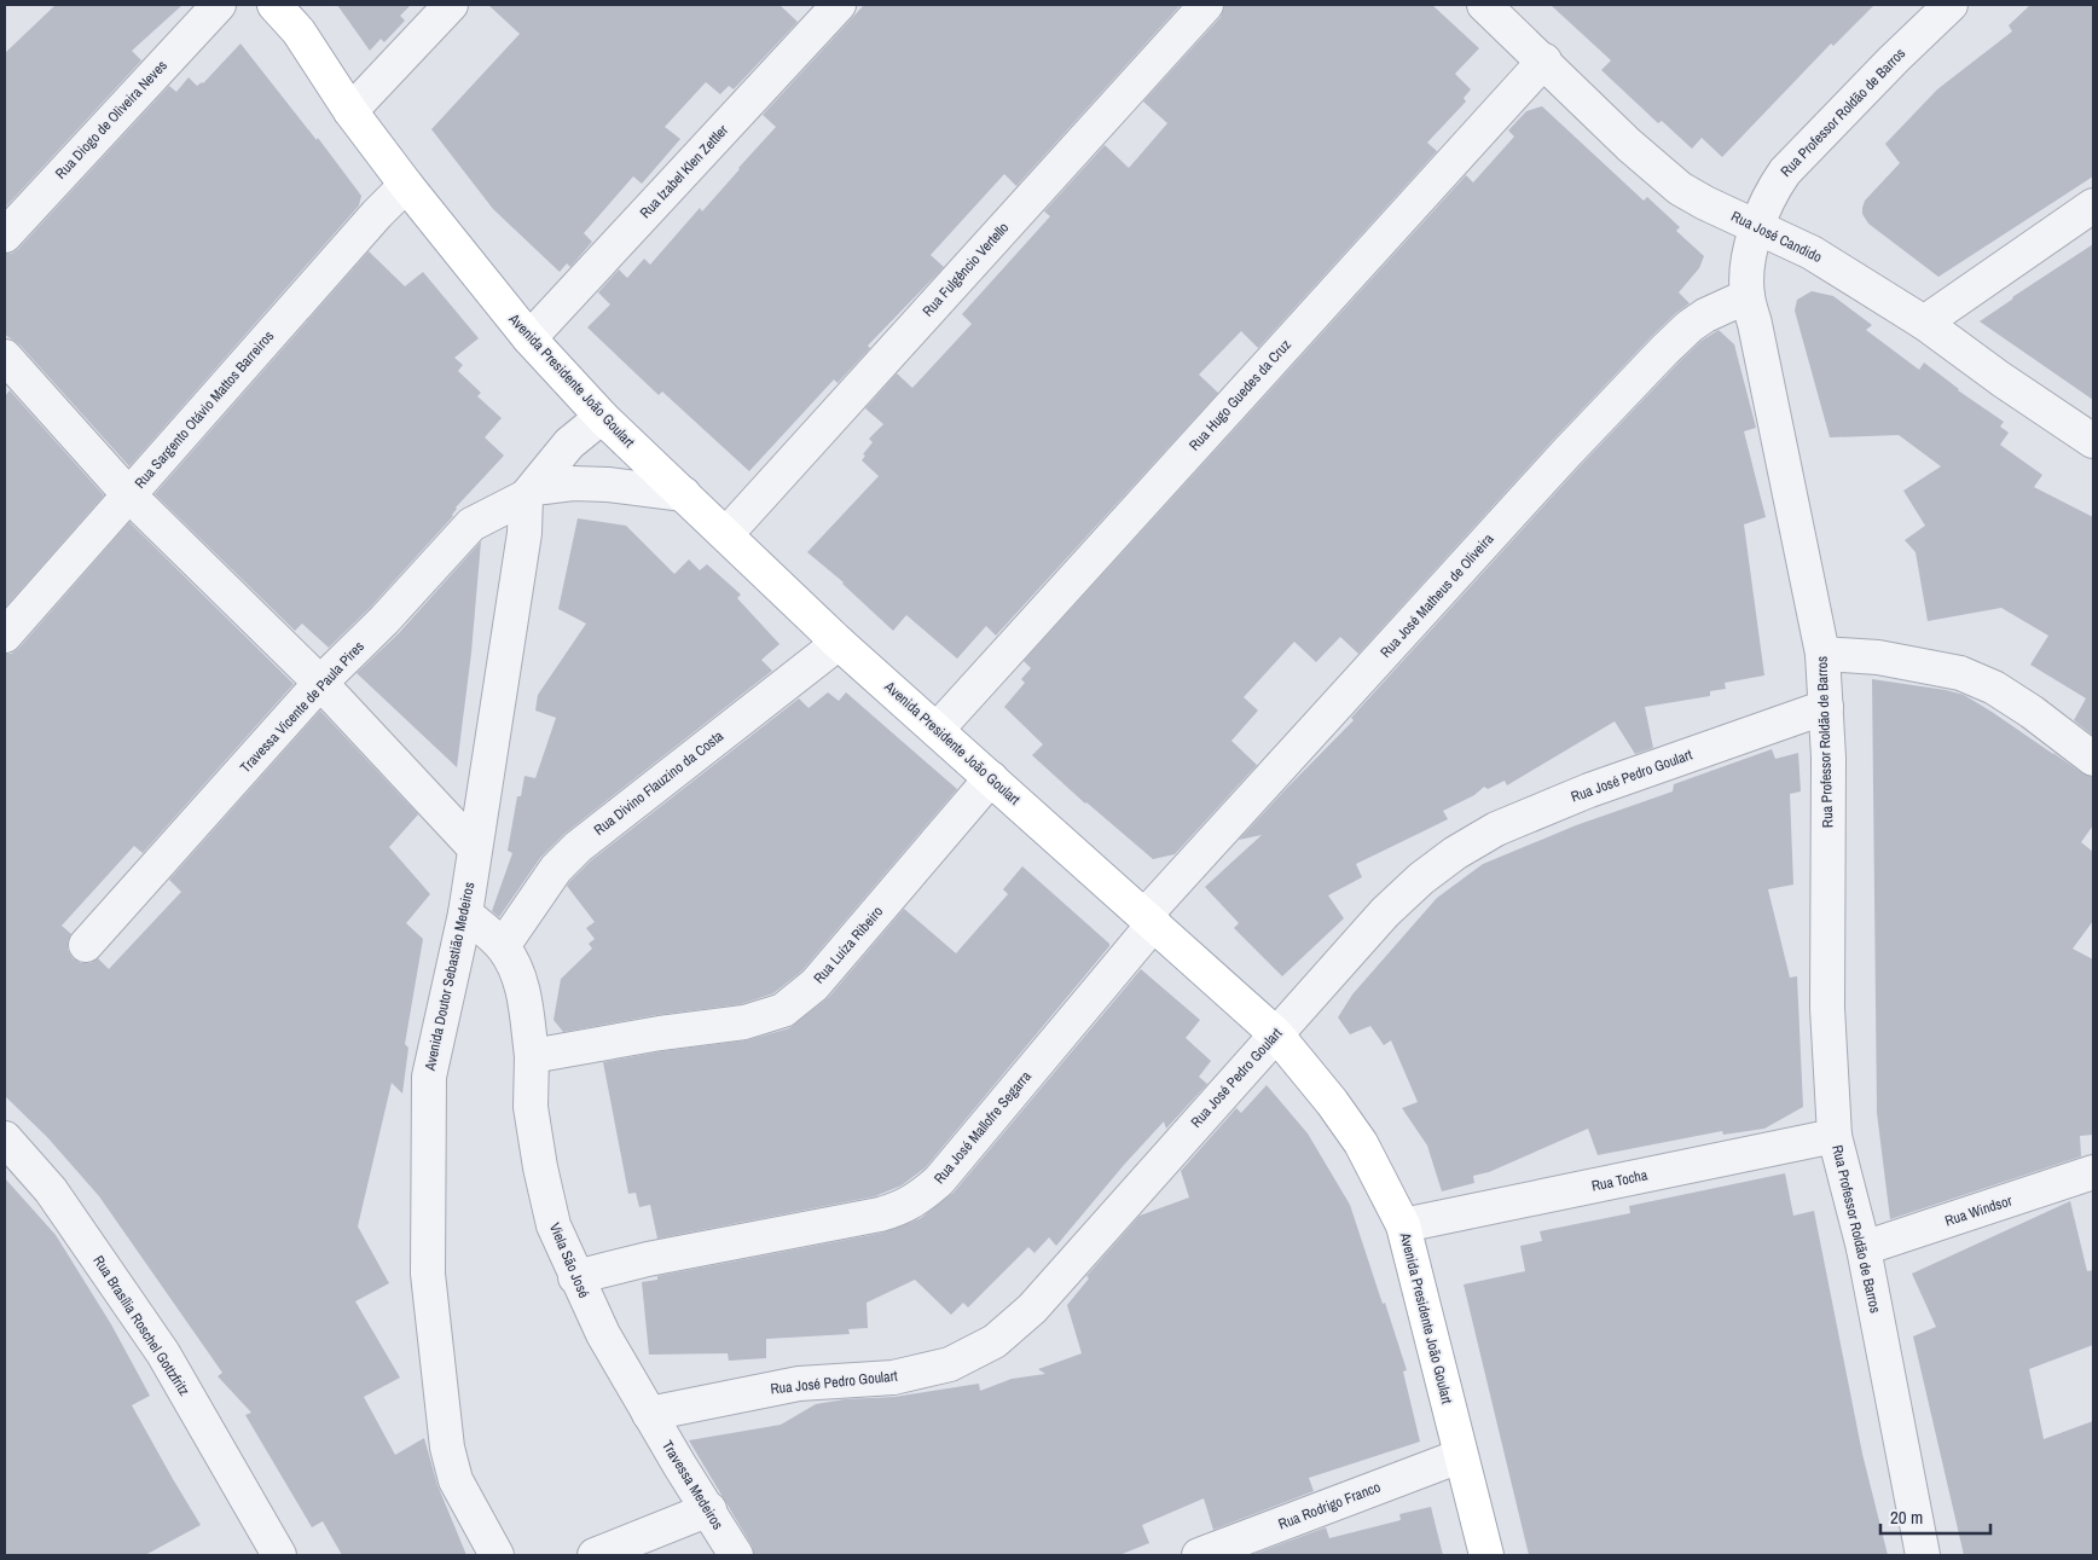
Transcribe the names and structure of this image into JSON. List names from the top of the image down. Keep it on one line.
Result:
{"streets":{"main road":["Avenida Presidente João Goulart"],"street":["Rua Professor Roldão de Barros","Rua Diogo de Oliveira Neves","Rua Izabel Klen Zettler","Rua José Candido","Rua Fulgêncio Vertello","Rua Hugo Guedes da Cruz","Rua Sargento Otávio Mattos Barreiros","Rua José Matheus de Oliveira","Travessa Vicente de Paula Pires","Rua José Pedro Goulart","Rua Divino Flauzino da Costa","Rua Luíza Ribeiro","Avenida Doutor Sebastião Medeiros","Rua José Mallofre Segarra","Rua Tocha","Rua Windsor","Viela São José","Rua Brasília Roschel Gottzfritz","Travessa Medeiros","Rua Rodrigo Franco"]},"crossings":[["Rua Professor Roldão de Barros","Rua José Candido"],["Rua Professor Roldão de Barros","Rua José Matheus de Oliveira"],["Rua Professor Roldão de Barros","Rua José Pedro Goulart"],["Rua Professor Roldão de Barros","Rua Tocha"],["Rua Professor Roldão de Barros","Rua Windsor"],["Rua Izabel Klen Zettler","Avenida Presidente João Goulart"],["Rua José Candido","Rua Hugo Guedes da Cruz"],["Rua Fulgêncio Vertello","Avenida Presidente João Goulart"],["Avenida Presidente João Goulart","Rua Hugo Guedes da Cruz"],["Avenida Presidente João Goulart","Rua Sargento Otávio Mattos Barreiros"],["Avenida Presidente João Goulart","Rua José Matheus de Oliveira"],["Avenida Presidente João Goulart","Travessa Vicente de Paula Pires"],["Avenida Presidente João Goulart","Rua José Pedro Goulart"],["Avenida Presidente João Goulart","Rua Divino Flauzino da Costa"],["Avenida Presidente João Goulart","Rua Luíza Ribeiro"],["Avenida Presidente João Goulart","Rua José Mallofre Segarra"],["Avenida Presidente João Goulart","Rua Tocha"],["Avenida Presidente João Goulart","Rua Rodrigo Franco"],["Rua José Matheus de Oliveira","Rua José Mallofre Segarra"],["Travessa Vicente de Paula Pires","Avenida Doutor Sebastião Medeiros"],["Rua José Pedro Goulart","Viela São José"],["Rua José Pedro Goulart","Travessa Medeiros"],["Rua Divino Flauzino da Costa","Viela São José"],["Rua Luíza Ribeiro","Viela São José"],["Rua José Mallofre Segarra","Viela São José"],["Viela São José","Travessa Medeiros"]],"scale_bar":"20 m"}
